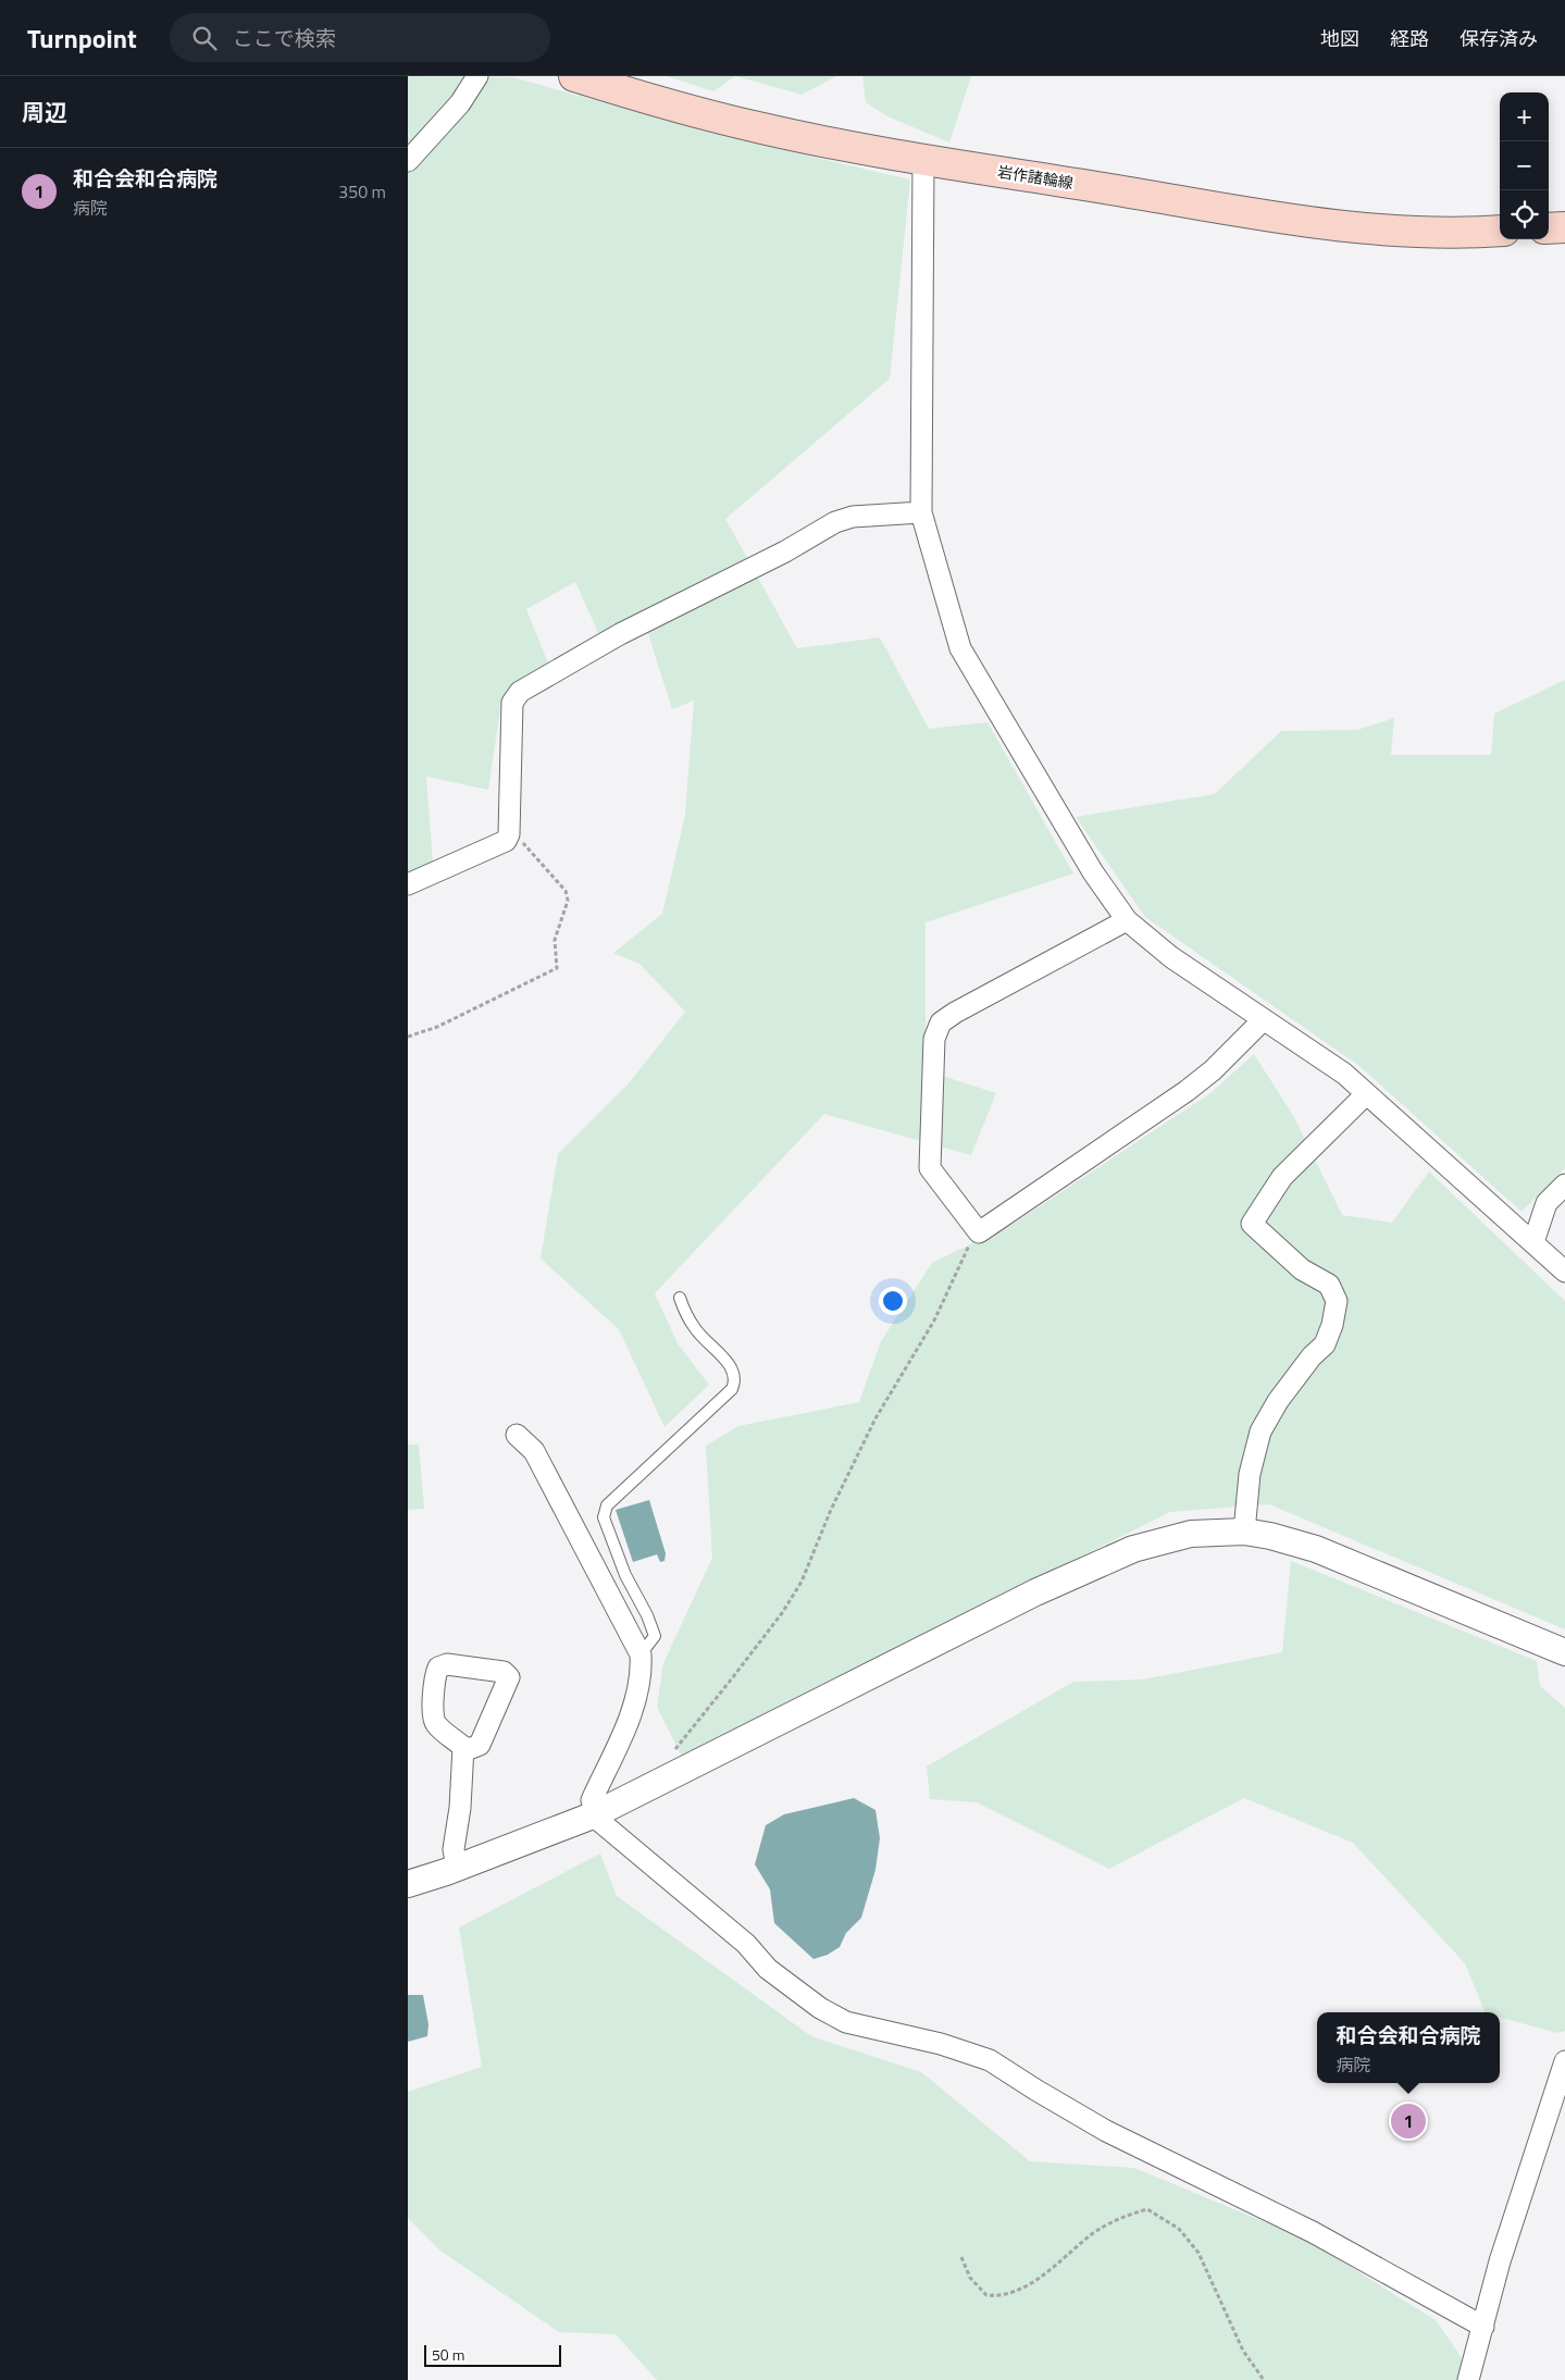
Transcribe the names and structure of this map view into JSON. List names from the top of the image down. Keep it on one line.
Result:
{"streets":{"main road":["岩作諸輪線"]},"scale_bar":"50 m","page":{"header":"Turnpoint","search":"ここで検索","nav":["地図","経路","保存済み"],"heading":"周辺","map_buttons":["+","−"],"list":[{"mark":"1","name":"和合会和合病院","note":"病院","value":"350 m"}],"popup":["和合会和合病院","病院"],"pins":"1","scale":"50 m"}}
